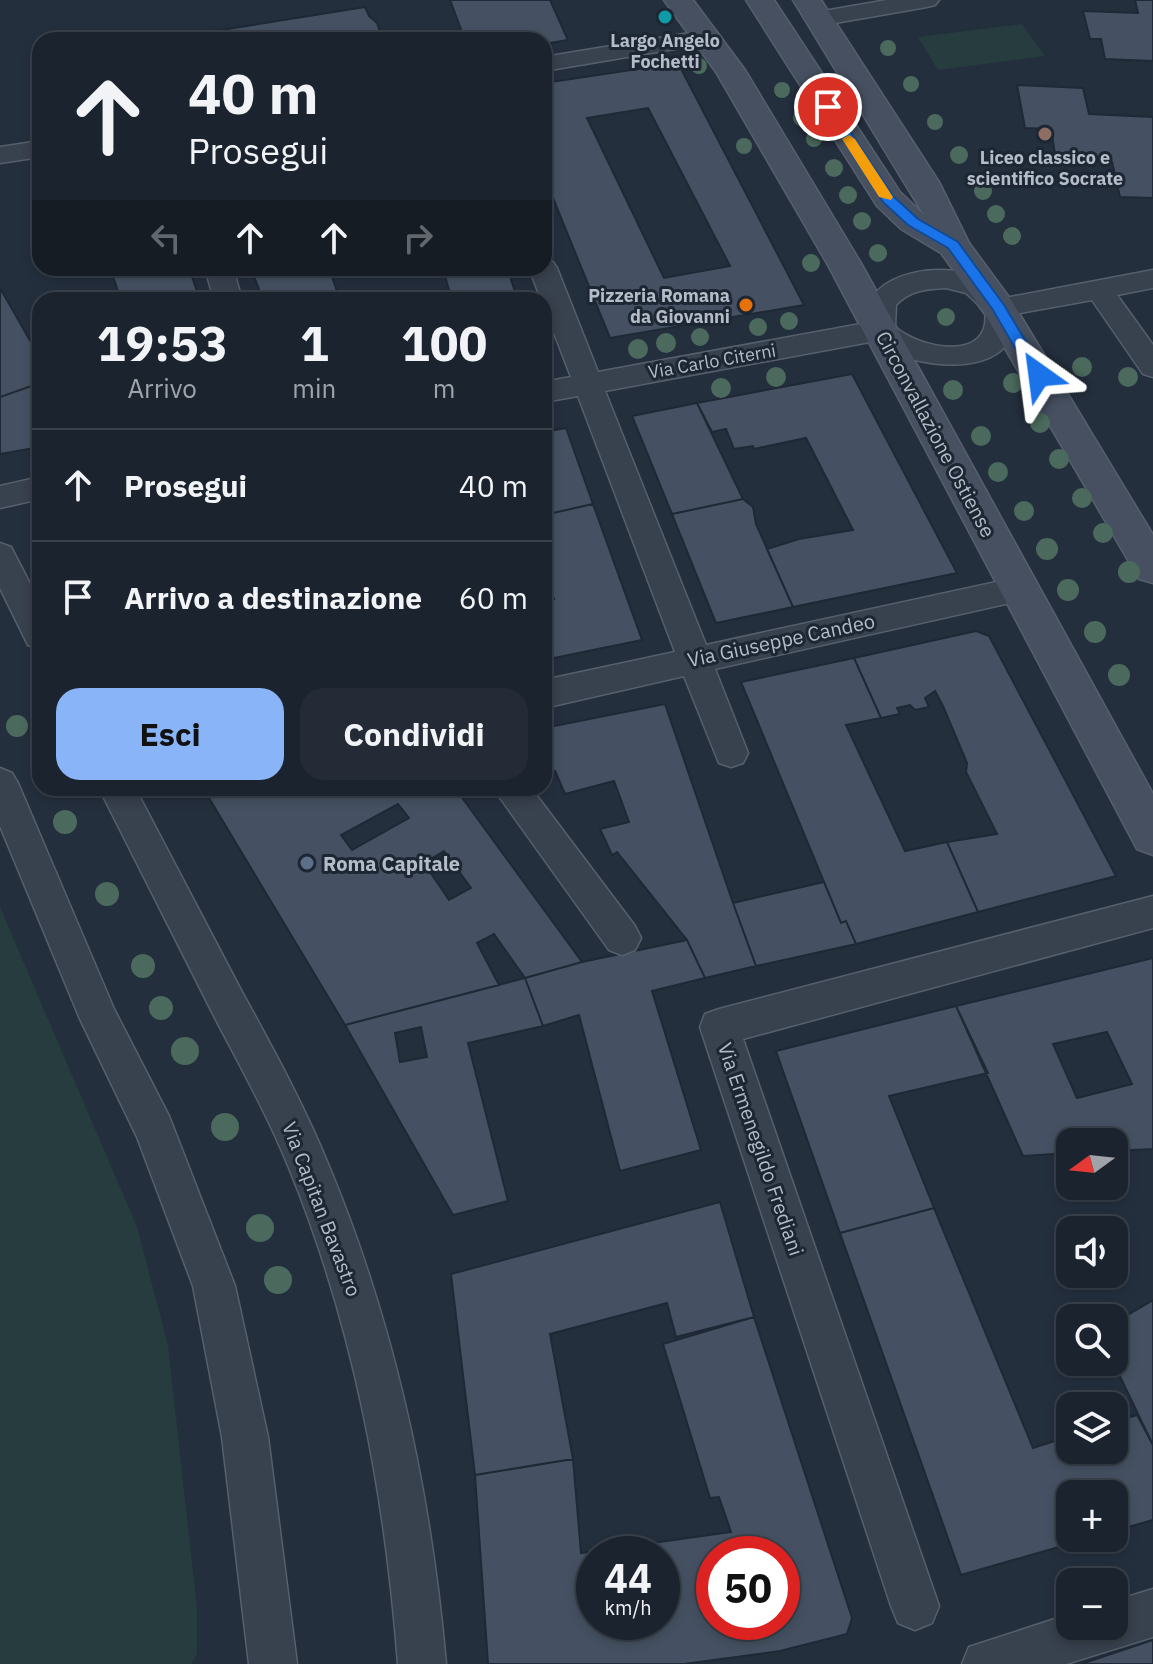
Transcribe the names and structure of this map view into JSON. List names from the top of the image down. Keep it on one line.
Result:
{"streets":{"main road":["Circonvallazione Ostiense"],"street":["Via Carlo Citerni","Via Giuseppe Candeo","Via Ermenegildo Frediani","Via Capitan Bavastro"]},"crossings":[["Via Carlo Citerni","Circonvallazione Ostiense"],["Circonvallazione Ostiense","Via Giuseppe Candeo"]],"places":["Largo Angelo Fochetti","Liceo classico e scientifico Socrate","Pizzeria Romana da Giovanni","Roma Capitale"],"north":"left","page":{"turn":["40 m","Prosegui"],"eta":["19:53","Arrivo","1","min","100","m"],"list":[{"name":"Prosegui","value":"40 m"},{"name":"Arrivo a destinazione","value":"60 m"}],"buttons":["Esci","Condividi"],"map_buttons":["+","−"],"speed":"44 km/h","limit":"50"}}
